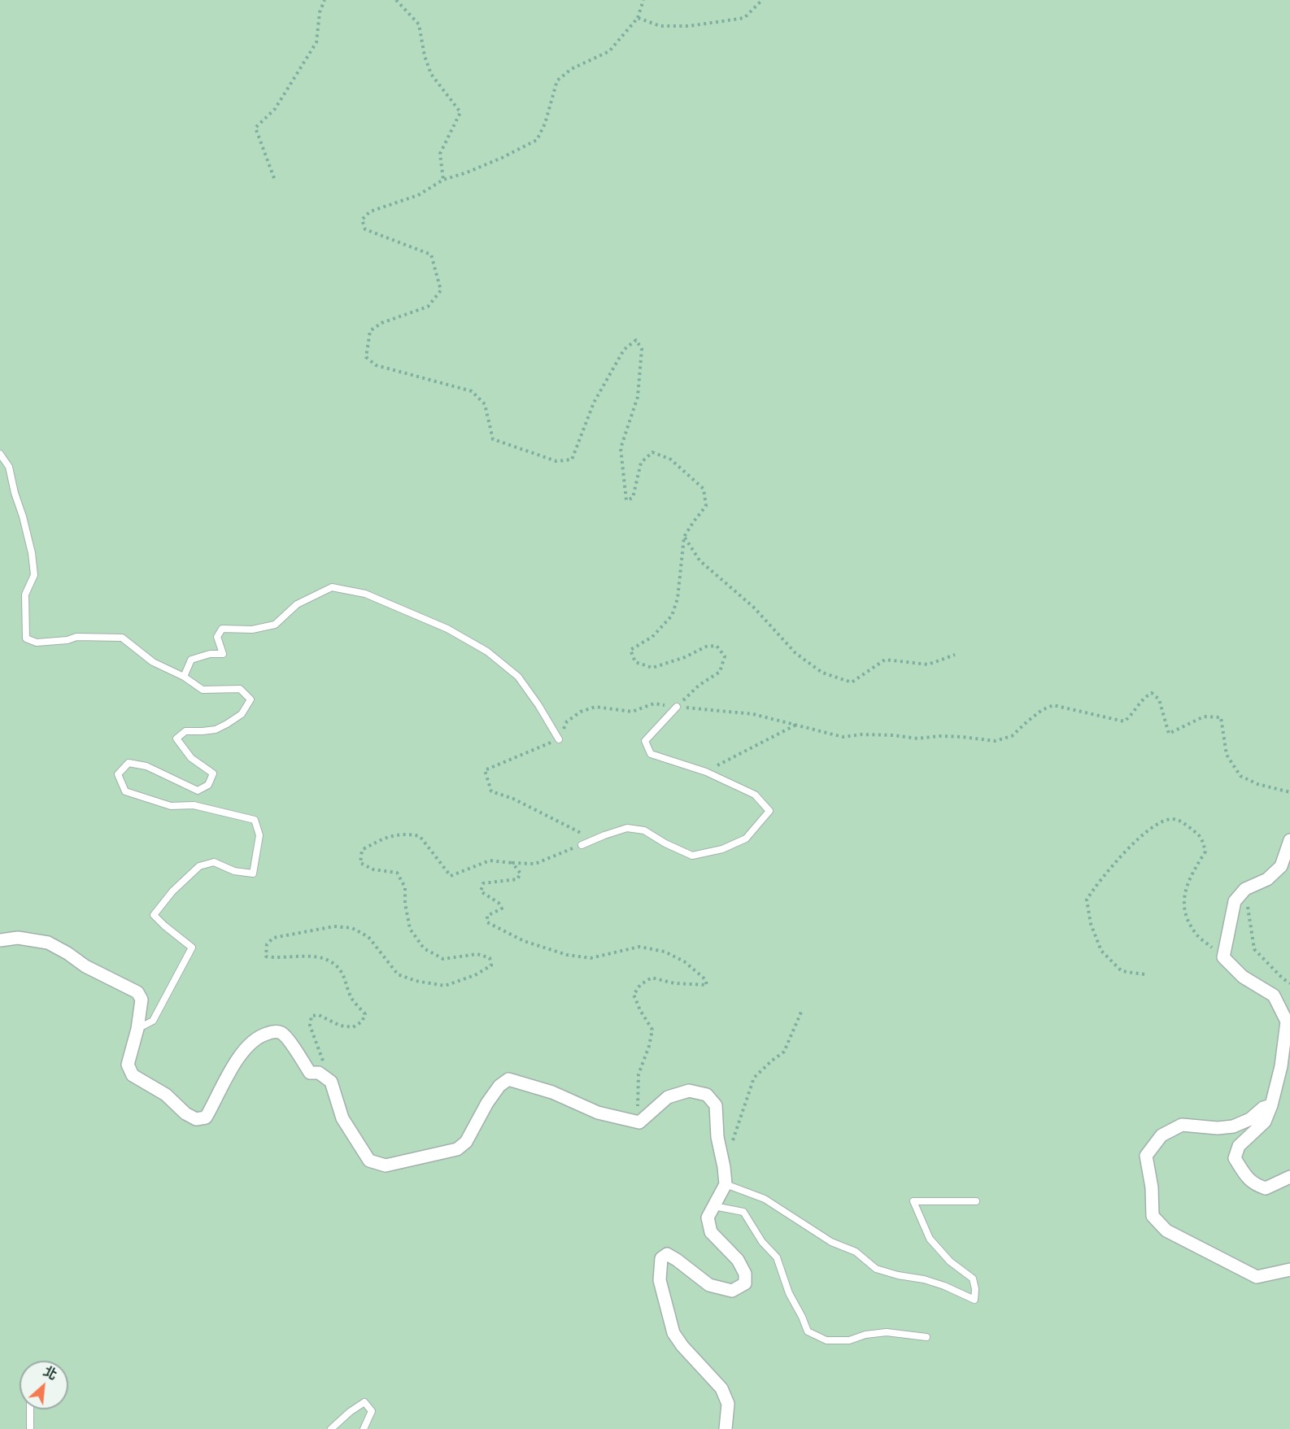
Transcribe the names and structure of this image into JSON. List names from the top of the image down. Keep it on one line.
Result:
{"north":"top right"}
